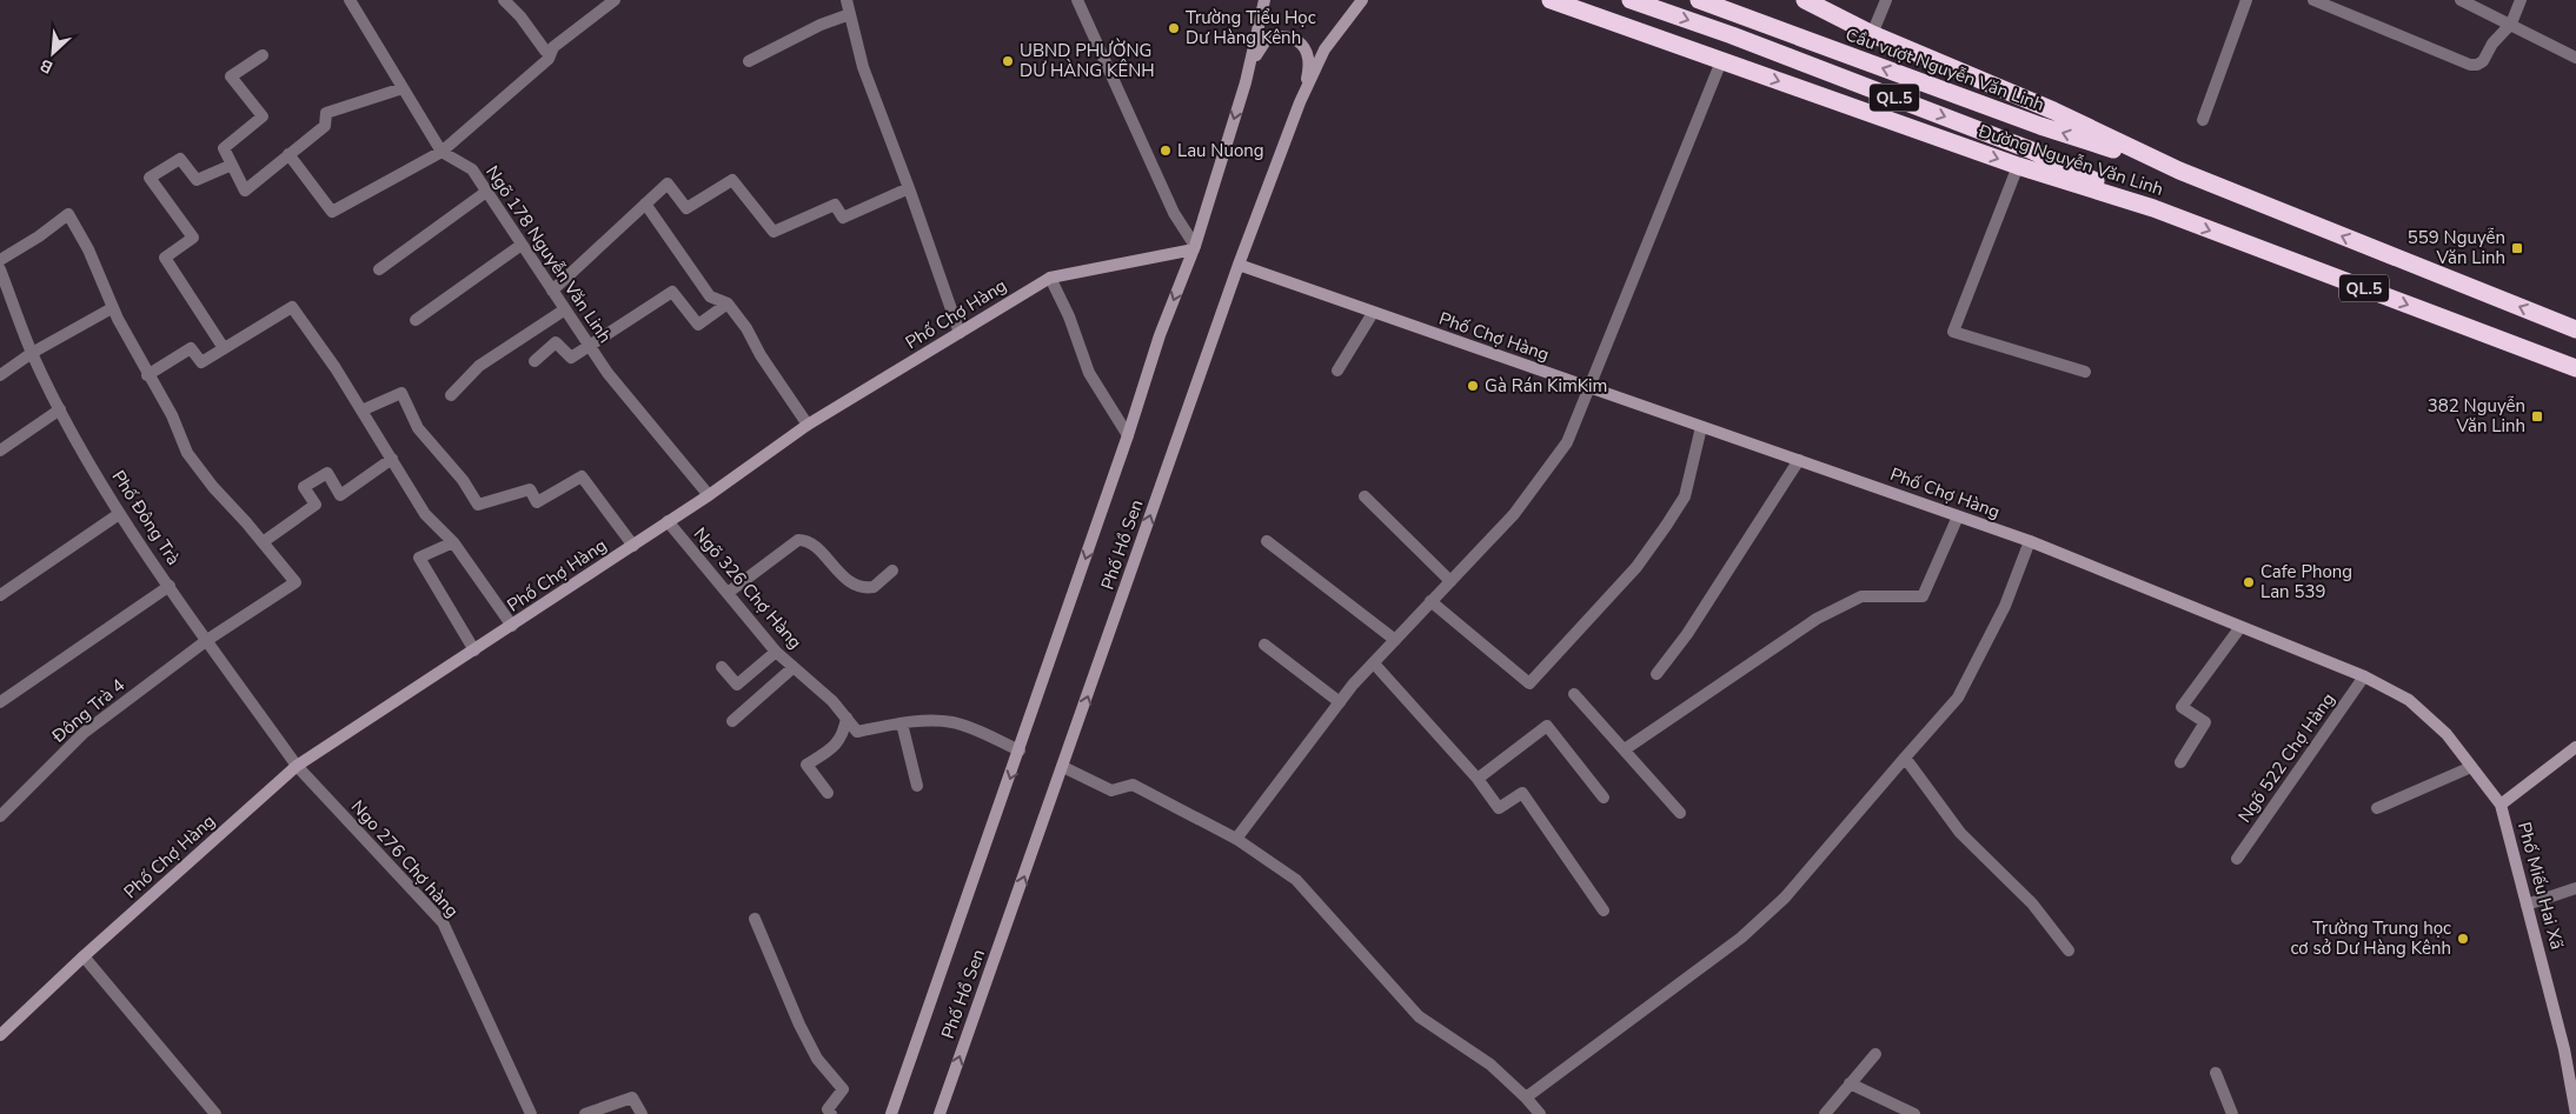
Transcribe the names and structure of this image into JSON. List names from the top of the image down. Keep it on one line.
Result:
{"streets":{"highway":["Cầu vượt Nguyễn Văn Linh","QL.5","Đường Nguyễn Văn Linh"],"street":["Ngõ 178 Nguyễn Văn Linh","Phố Chợ Hàng","Phố Đông Trà","Phố Hồ Sen","Ngõ 326 Chợ Hàng","Đông Trà 4","Ngõ 522 Chợ Hàng","Ngo 276 Chợ hàng","Phố Miếu Hai Xã"]},"crossings":[["Cầu vượt Nguyễn Văn Linh","Đường Nguyễn Văn Linh"],["QL.5","Đường Nguyễn Văn Linh"],["Ngõ 178 Nguyễn Văn Linh","Phố Chợ Hàng"],["Phố Chợ Hàng","Phố Đông Trà"],["Phố Chợ Hàng","Phố Hồ Sen"],["Phố Chợ Hàng","Ngõ 326 Chợ Hàng"],["Phố Chợ Hàng","Ngõ 522 Chợ Hàng"],["Phố Chợ Hàng","Ngo 276 Chợ hàng"],["Phố Chợ Hàng","Phố Miếu Hai Xã"],["Phố Đông Trà","Đông Trà 4"],["Phố Đông Trà","Ngo 276 Chợ hàng"],["Phố Hồ Sen","Ngõ 326 Chợ Hàng"]],"places":{"other":["Trường Tiểu Học Dư Hàng Kênh","UBND PHƯỜNG DƯ HÀNG KÊNH","Lau Nuong","Gà Rán KimKim","Cafe Phong Lan 539","Trường Trung học cơ sở Dư Hàng Kênh"],"transit":["559 Nguyễn Văn Linh","382 Nguyễn Văn Linh"]},"north":"bottom left"}
